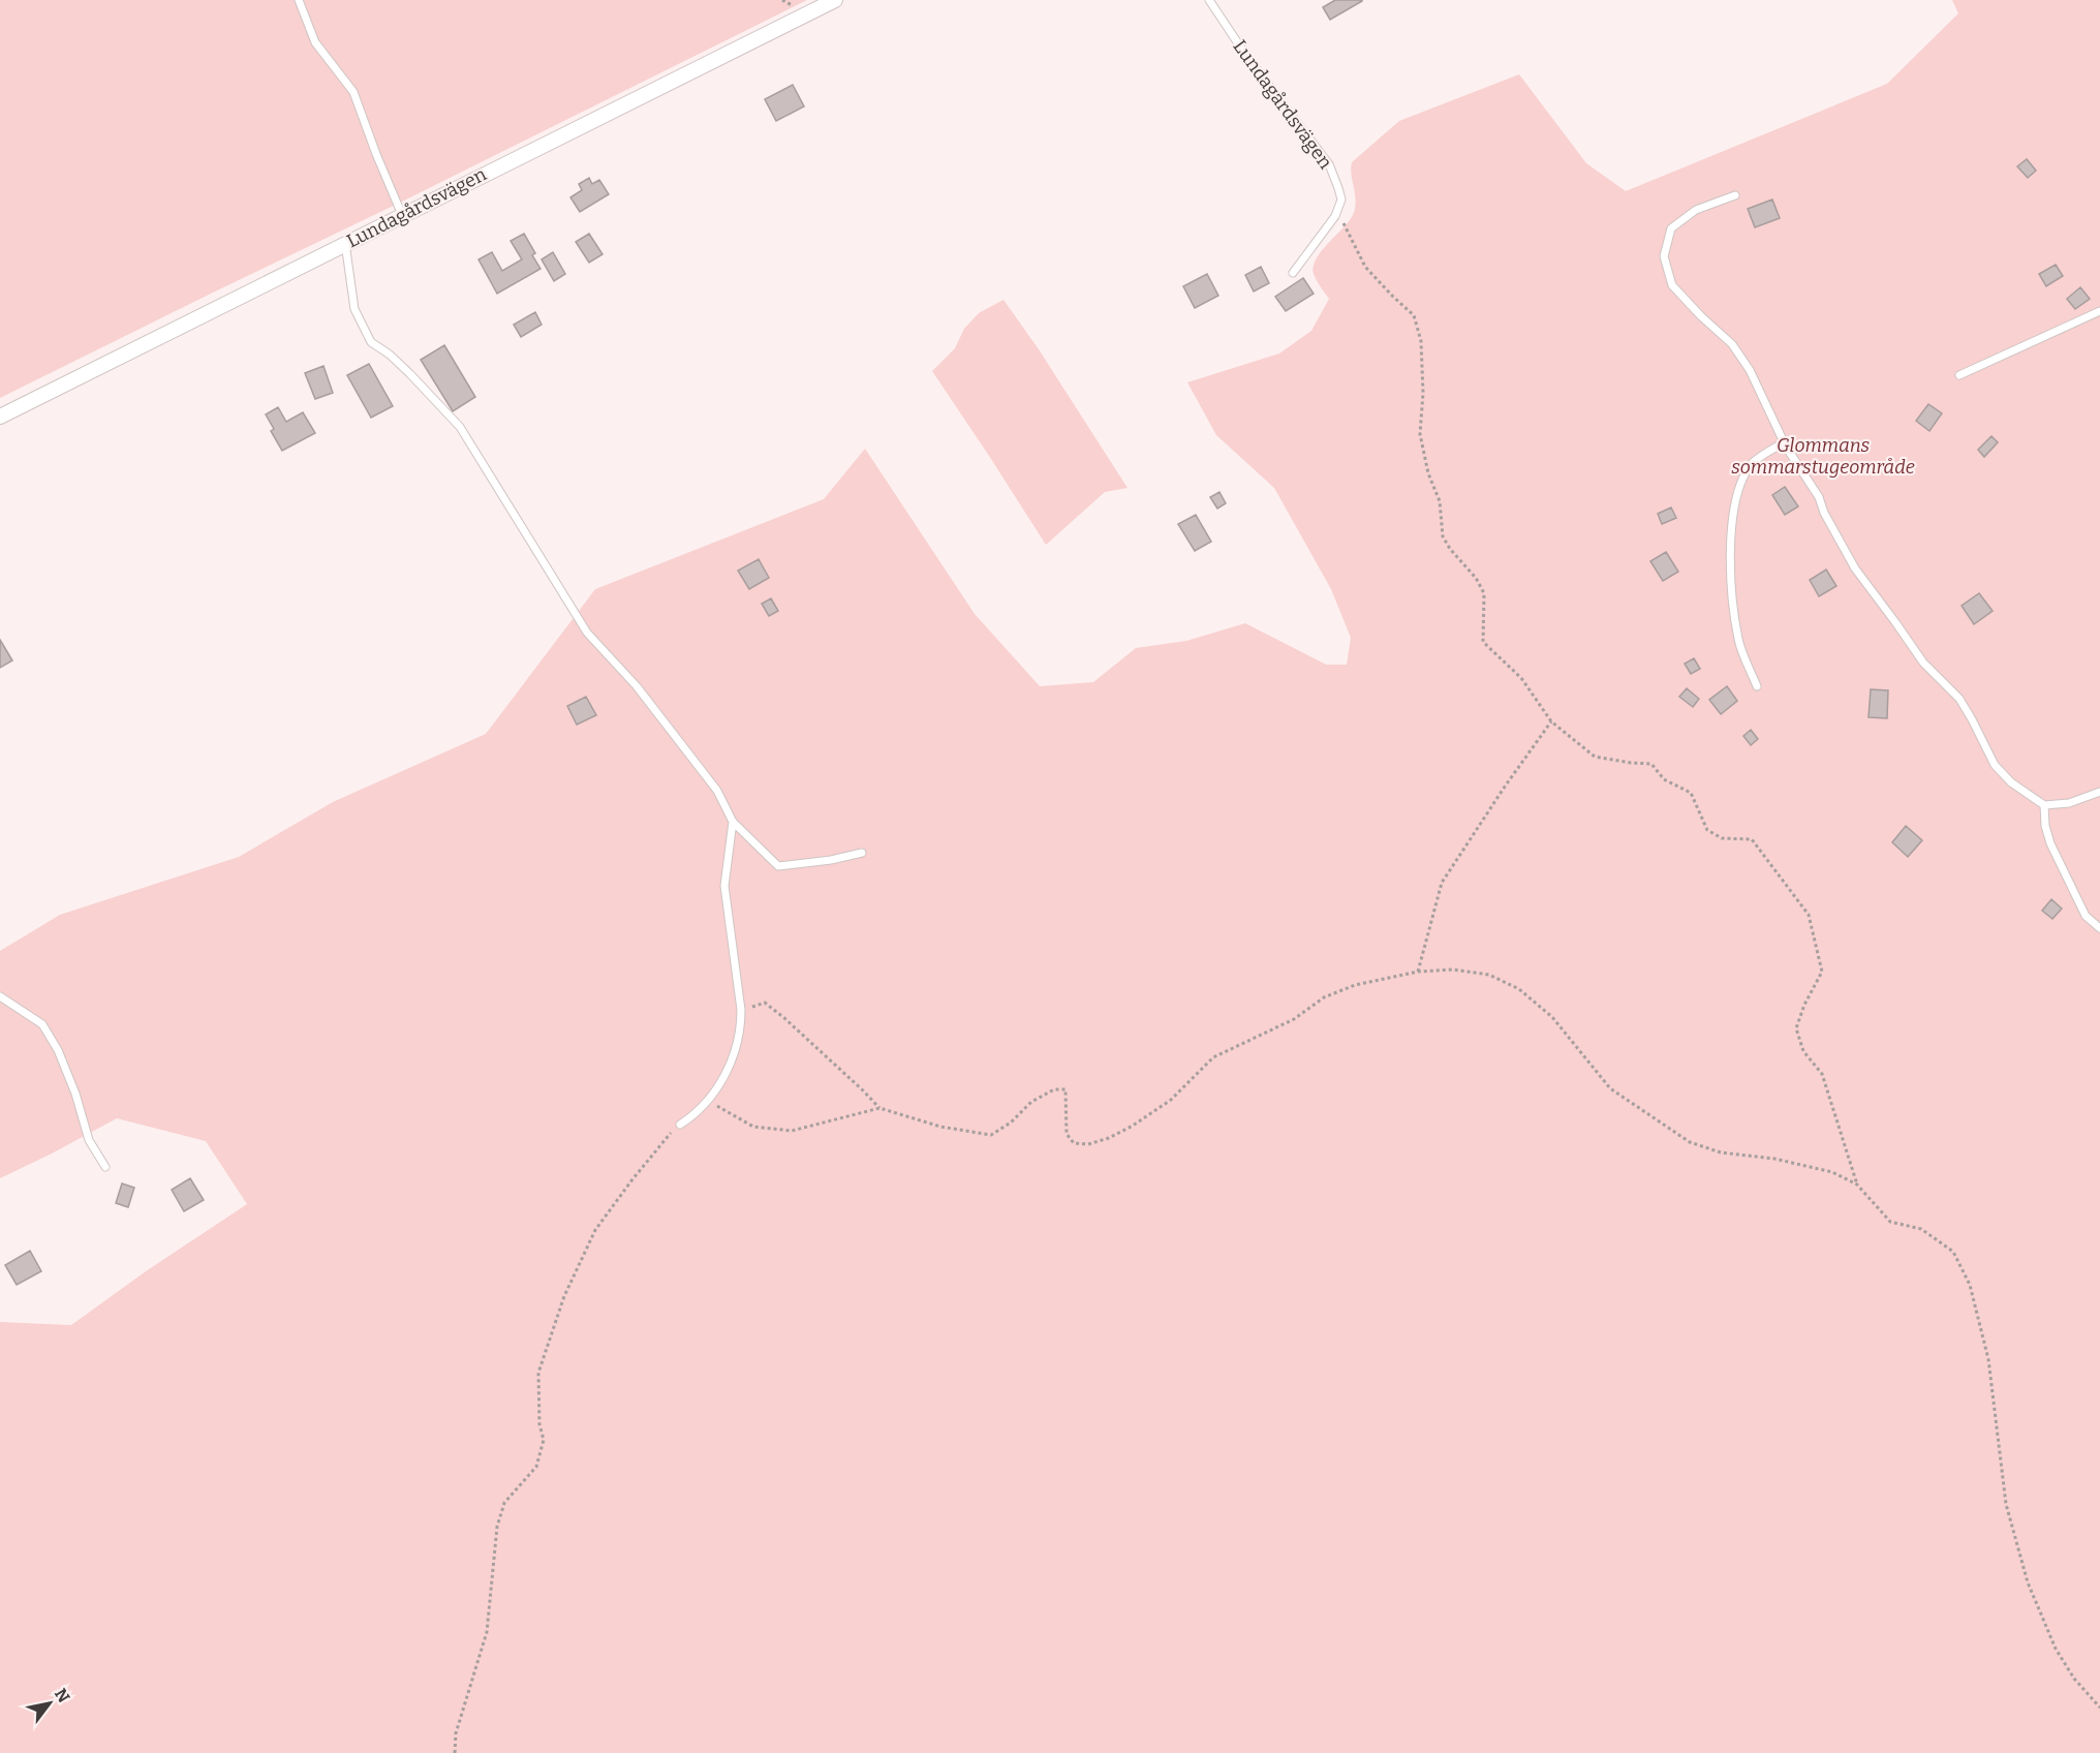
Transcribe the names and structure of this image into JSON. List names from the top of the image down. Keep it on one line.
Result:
{"streets":{"street":["Lundagårdsvägen"]},"parks":["Glommans sommarstugeområde"],"north":"top right"}
